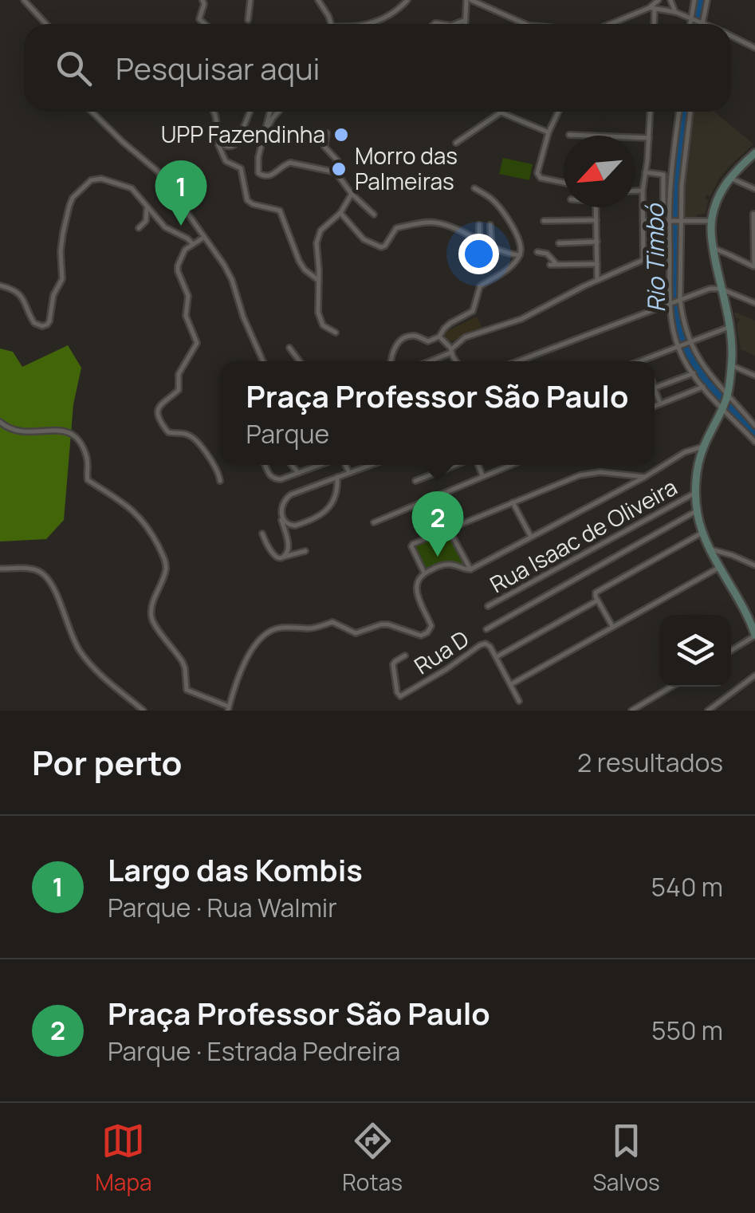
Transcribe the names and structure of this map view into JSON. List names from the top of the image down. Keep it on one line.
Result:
{"streets":{"street":["Rua Isaac de Oliveira","Rua D"]},"water":["Rio Timbó"],"places":["UPP Fazendinha","Morro das Palmeiras"],"north":"bottom left","page":{"search":"Pesquisar aqui","pins":["1","2"],"popup":["Praça Professor São Paulo","Parque"],"heading":["Por perto","2 resultados"],"list":[{"mark":"1","name":"Largo das Kombis","note":"Parque · Rua Walmir","value":"540 m"},{"mark":"2","name":"Praça Professor São Paulo","note":"Parque · Estrada Pedreira","value":"550 m"}],"nav":["Mapa","Rotas","Salvos"]}}
